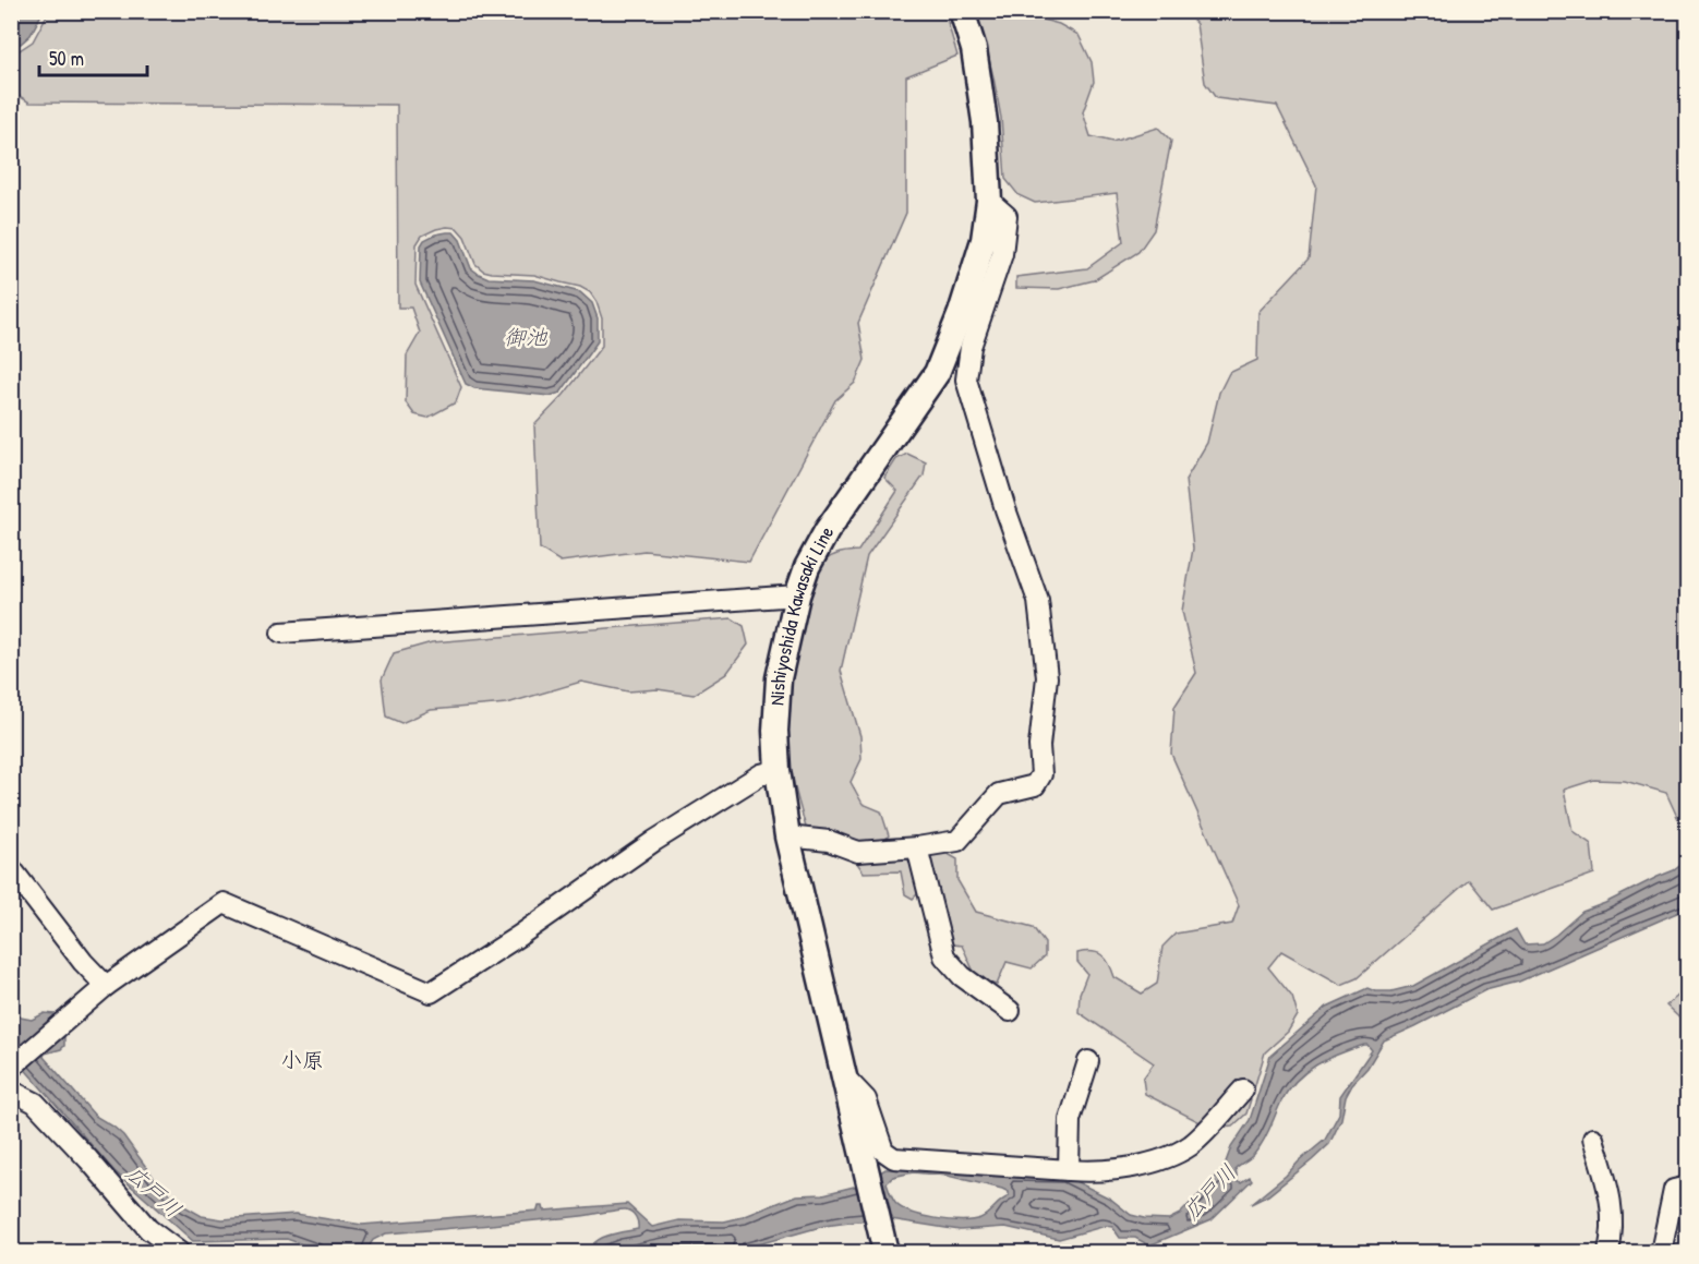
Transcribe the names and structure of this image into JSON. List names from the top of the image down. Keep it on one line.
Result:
{"streets":{"main road":["Nishiyoshida Kawasaki Line"]},"districts":["小原"],"water":["御池","広戸川"],"scale_bar":"50 m"}
